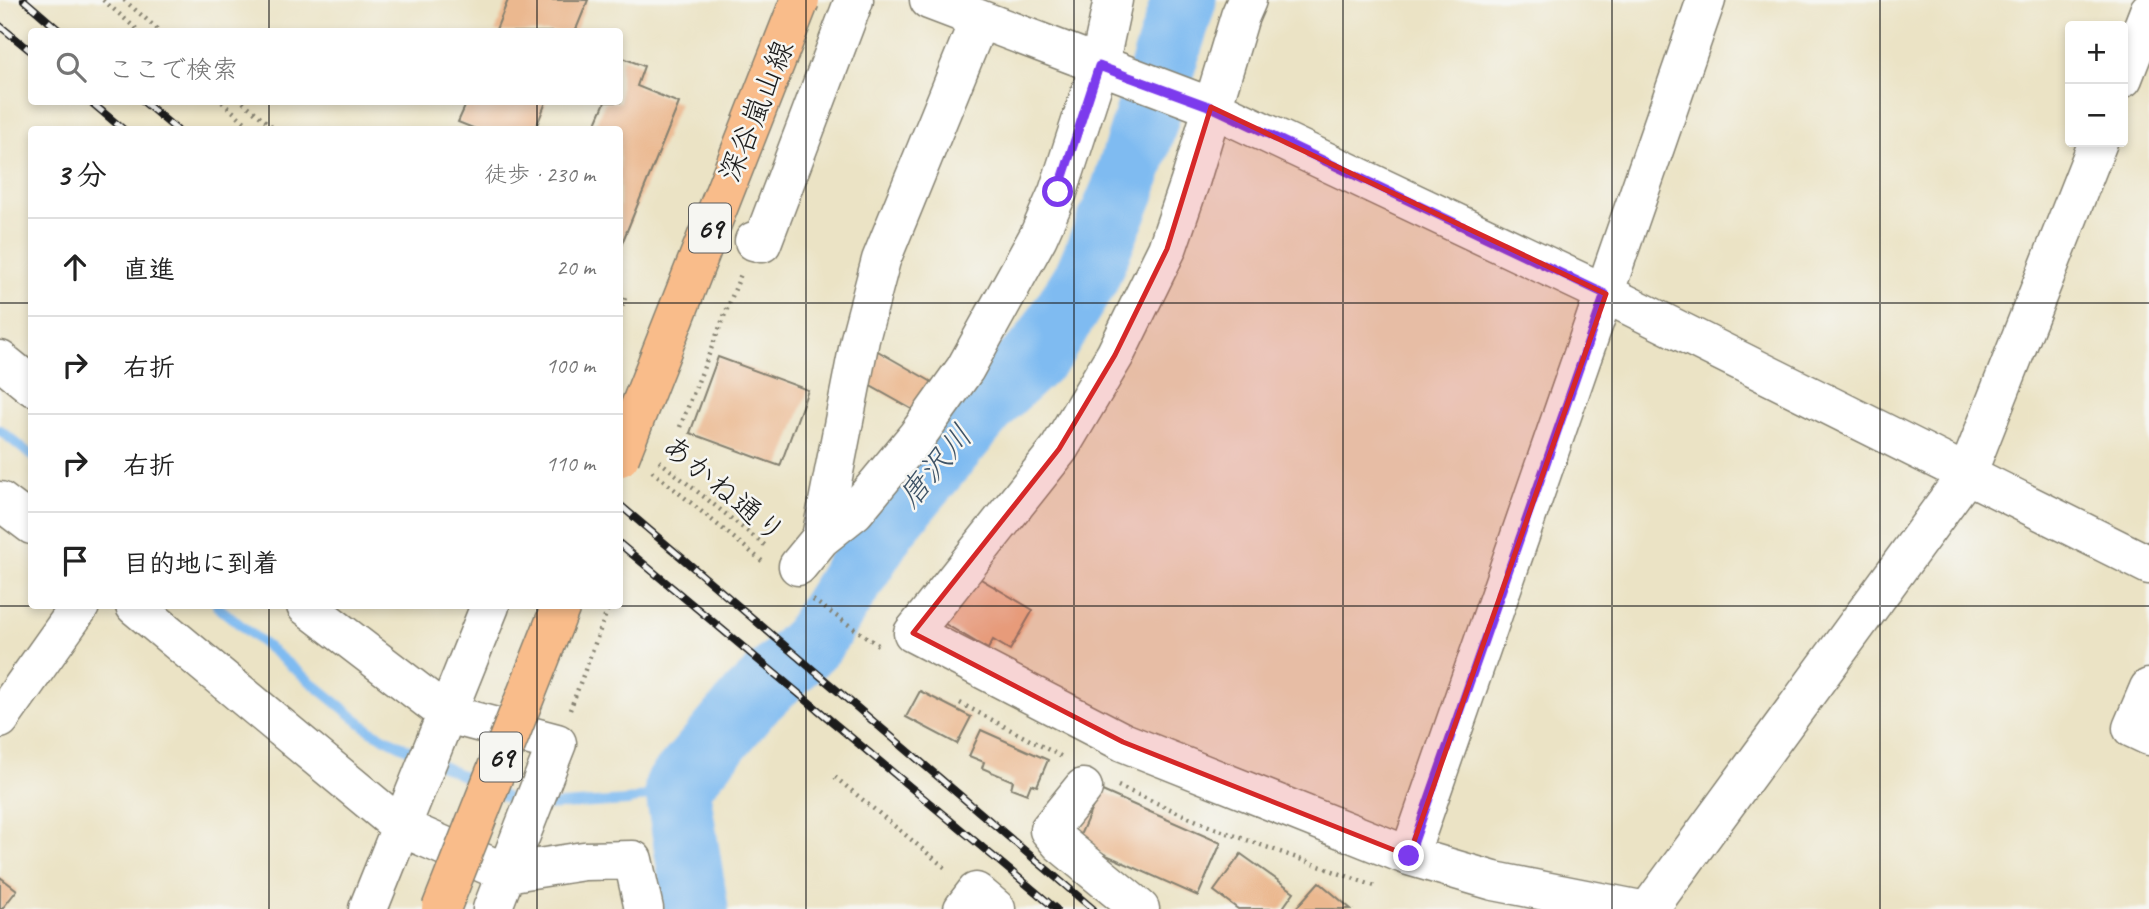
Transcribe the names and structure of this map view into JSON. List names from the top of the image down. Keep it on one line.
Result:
{"streets":{"main road":["深谷嵐山線","69"],"path":["あかね通り"]},"crossings":[["深谷嵐山線","あかね通り"]],"water":["唐沢川"],"page":{"map_buttons":["+","−"],"search":"ここで検索","heading":["3 分","徒歩 · 230 m"],"list":[["直進","20 m"],["右折","100 m"],["右折","110 m"],"目的地に到着"]}}
